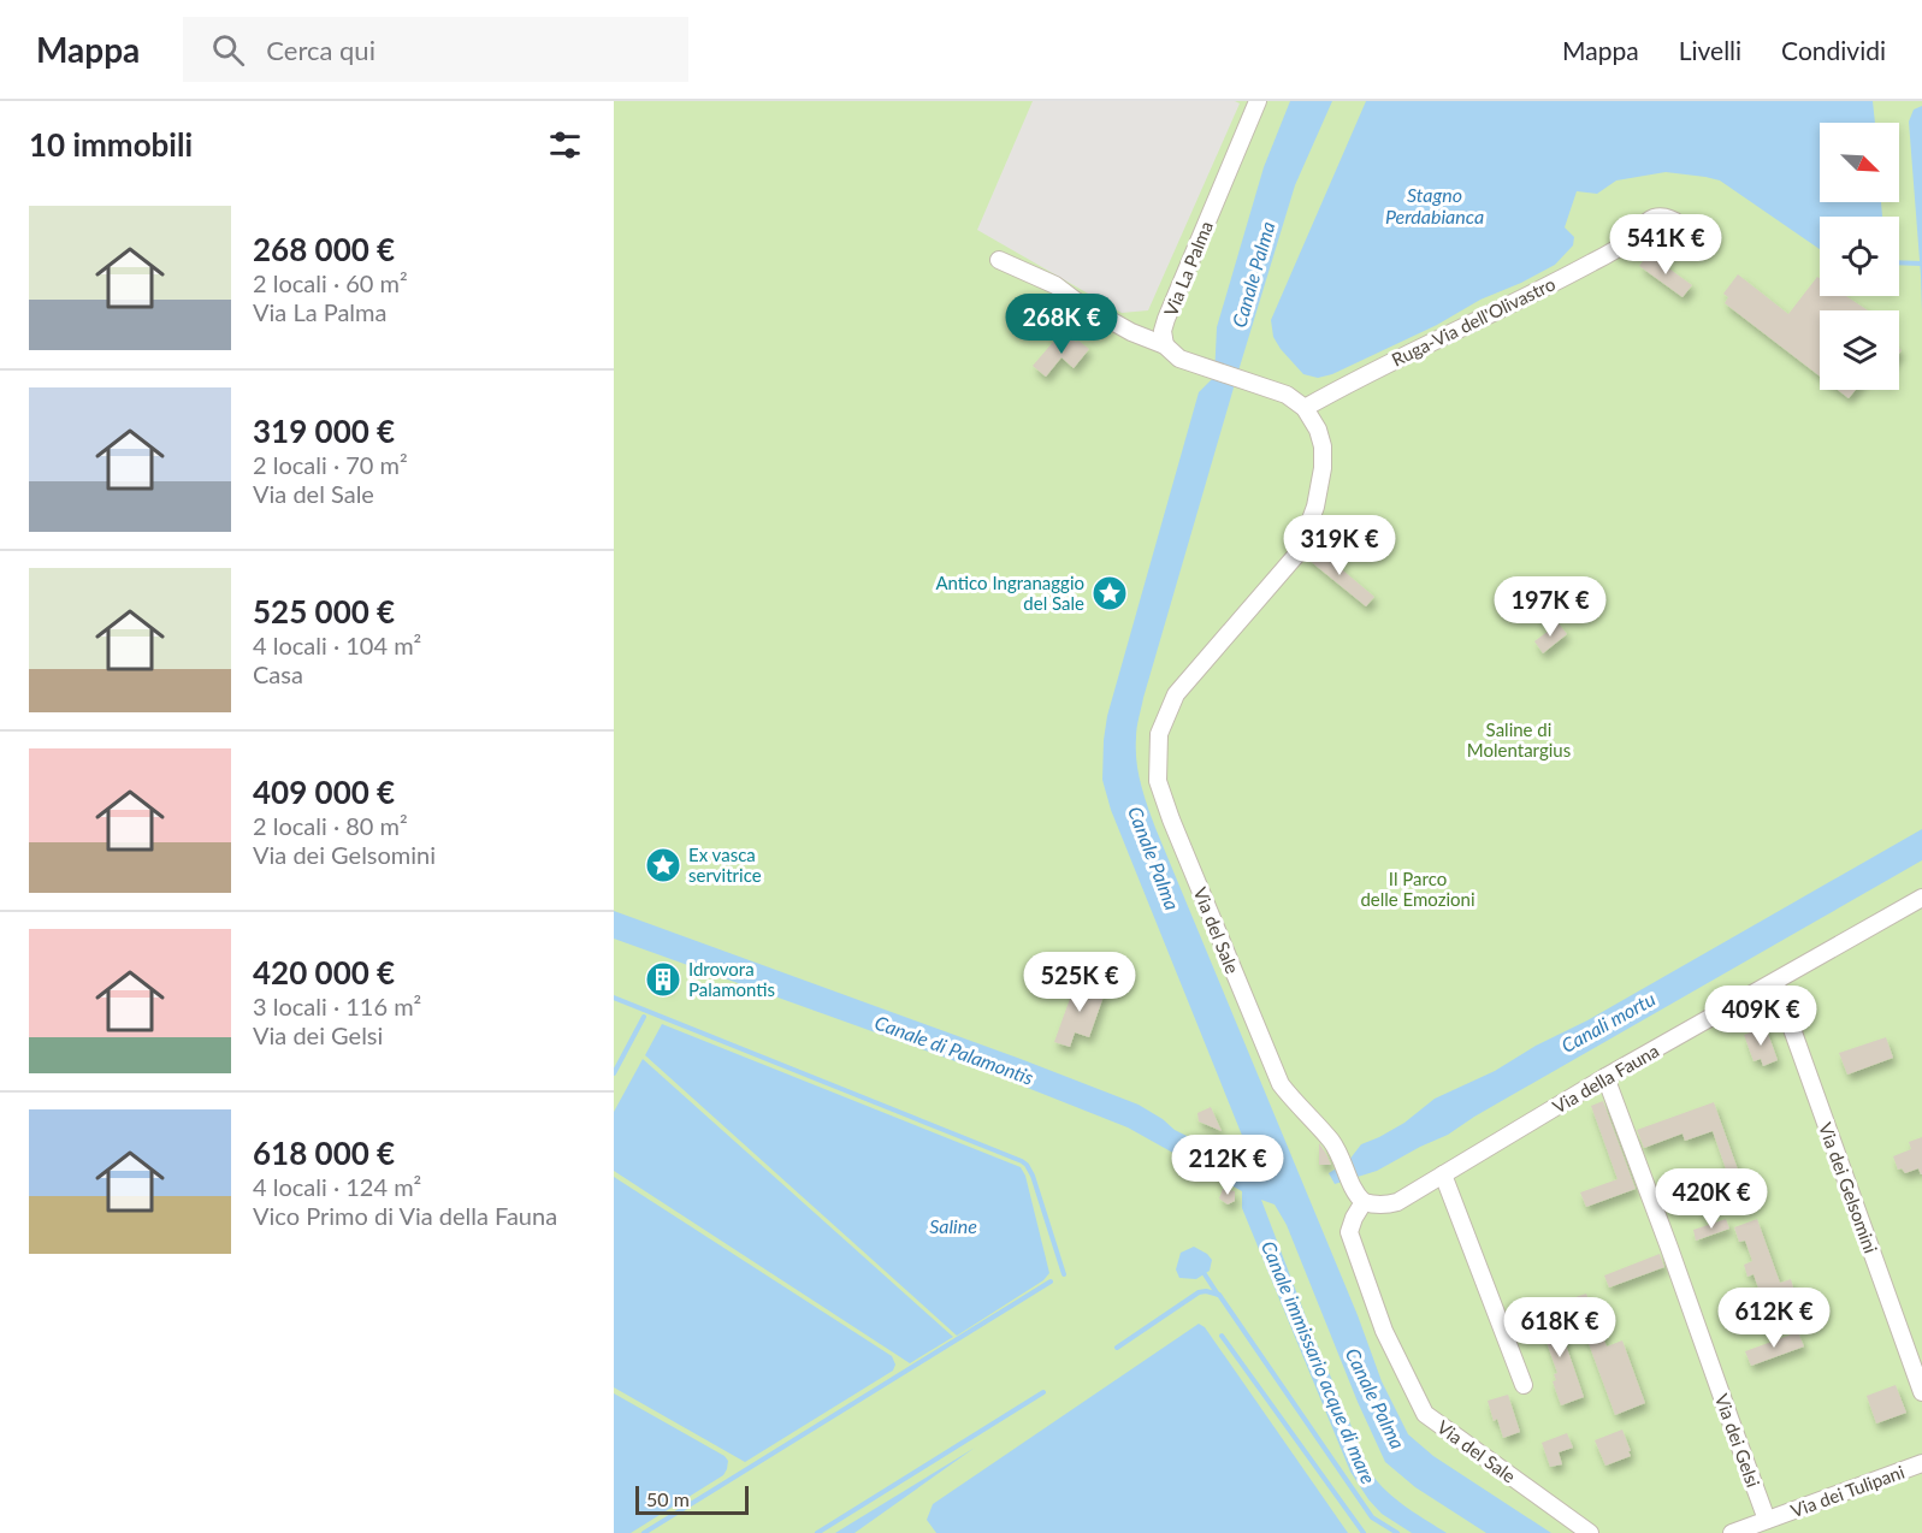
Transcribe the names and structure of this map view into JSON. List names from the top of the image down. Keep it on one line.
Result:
{"streets":{"street":["Via La Palma","Ruga-Via dell'Olivastro","Via del Sale","Via della Fauna","Via dei Gelsomini","Via dei Gelsi","Via dei Tulipani"]},"crossings":[["Ruga-Via dell'Olivastro","Via del Sale"],["Via del Sale","Via della Fauna"],["Via della Fauna","Via dei Gelsomini"],["Via della Fauna","Via dei Gelsi"],["Via dei Gelsi","Via dei Tulipani"]],"water":["Stagno Perdabianca","Canale Palma","Canali mortu","Canale di Palamontis","Saline","Canale immissario acque di mare"],"parks":["Saline di Molentargius","Il Parco delle Emozioni"],"places":{"place":["Antico Ingranaggio del Sale","Ex vasca servitrice"],"building":["Idrovora Palamontis"]},"scale_bar":"50 m","north":"bottom right","page":{"header":"Mappa","search":"Cerca qui","nav":["Mappa","Livelli","Condividi"],"heading":"10 immobili","list":[{"name":"268 000 €","note":"2 locali · 60 m² · Via La Palma"},{"name":"319 000 €","note":"2 locali · 70 m² · Via del Sale"},{"name":"525 000 €","note":"4 locali · 104 m² · Casa"},{"name":"409 000 €","note":"2 locali · 80 m² · Via dei Gelsomini"},{"name":"420 000 €","note":"3 locali · 116 m² · Via dei Gelsi"},{"name":"618 000 €","note":"4 locali · 124 m² · Vico Primo di Via della Fauna"}],"price":["541K €","268K €","319K €","197K €","525K €","409K €","212K €","420K €","612K €","618K €"],"scale":"50 m"}}
